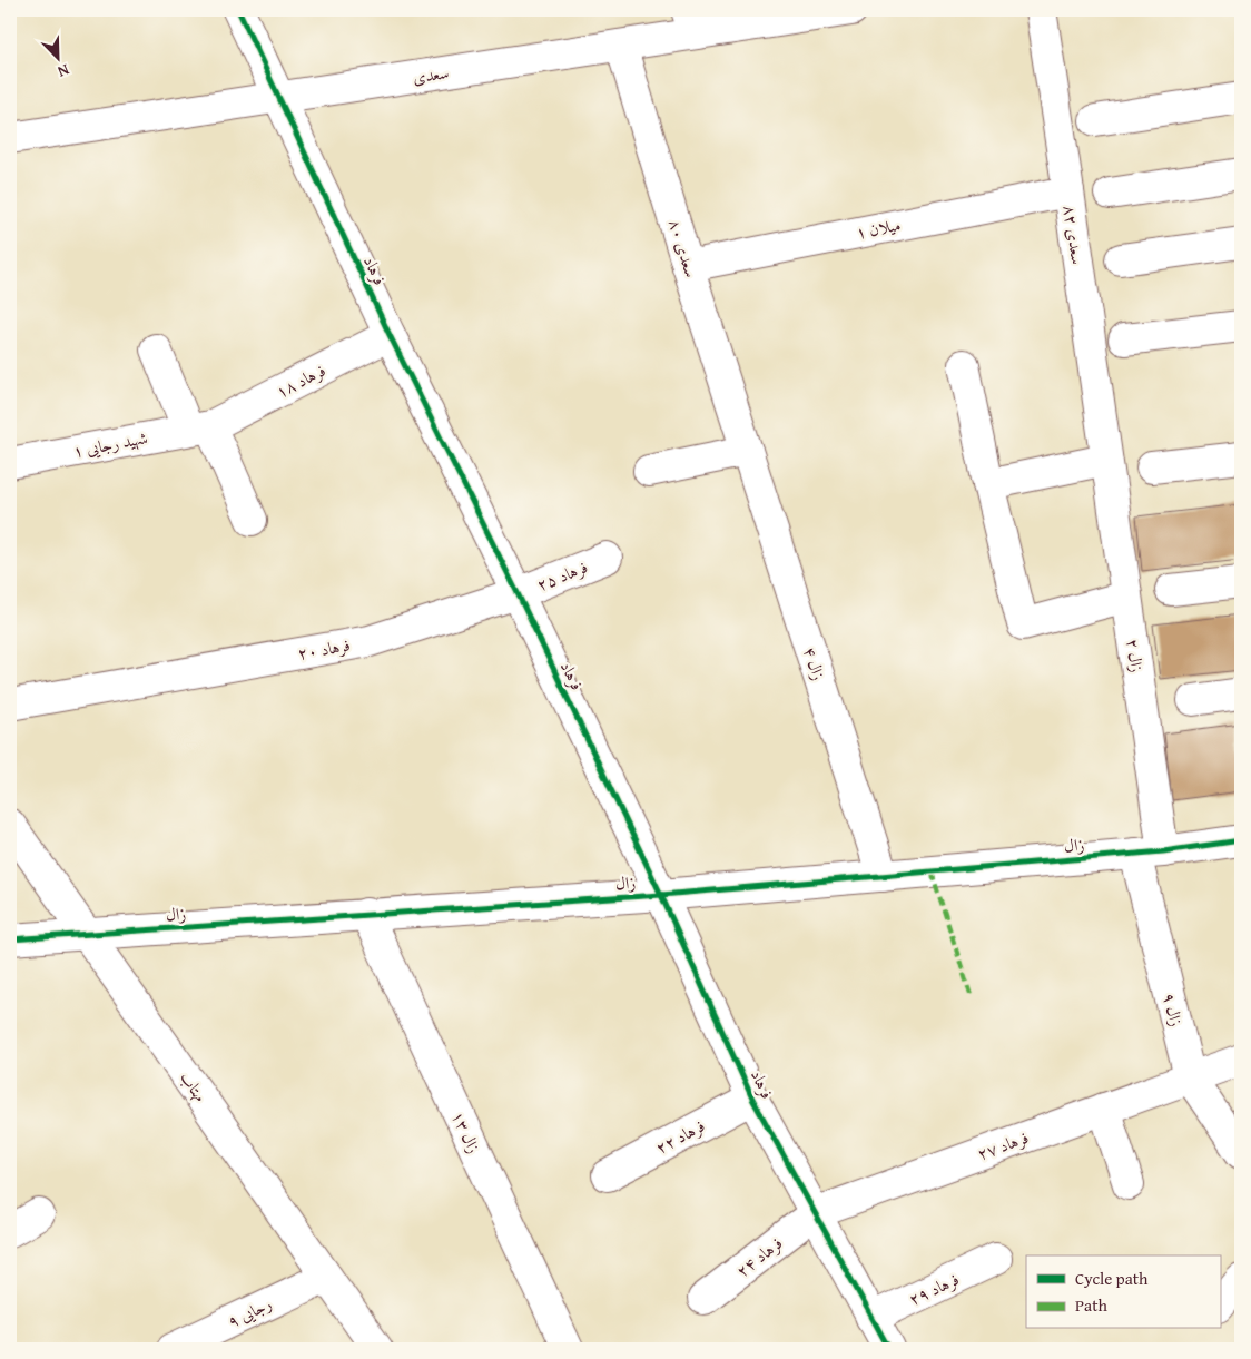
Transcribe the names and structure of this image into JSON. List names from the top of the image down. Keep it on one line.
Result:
{"streets":{"street":["سعدی","میلان ۱","سعدی ۸۲","سعدی ۸۰","فرهاد","فرهاد ۱۸","شهید رجایی ۱","فرهاد ۲۵","فرهاد ۲۰","زال ۲","زال ۴","زال","زال ۹","مهتاب","زال ۱۳","فرهاد ۲۲","فرهاد ۲۷","فرهاد ۲۴","فرهاد ۲۹","رجایی ۹"]},"crossings":[["سعدی","سعدی ۸۰"],["سعدی","فرهاد"],["میلان ۱","سعدی ۸۲"],["میلان ۱","سعدی ۸۰"],["سعدی ۸۲","زال ۲"],["سعدی ۸۰","زال ۴"],["فرهاد","فرهاد ۱۸"],["فرهاد","فرهاد ۲۵"],["فرهاد","فرهاد ۲۰"],["فرهاد","زال"],["فرهاد","فرهاد ۲۲"],["فرهاد","فرهاد ۲۷"],["فرهاد","فرهاد ۲۴"],["فرهاد","فرهاد ۲۹"],["فرهاد ۱۸","شهید رجایی ۱"],["فرهاد ۲۵","فرهاد ۲۰"],["زال ۲","زال"],["زال ۲","زال ۹"],["زال ۴","زال"],["زال","زال ۹"],["زال","مهتاب"],["زال","زال ۱۳"],["زال ۹","فرهاد ۲۷"],["مهتاب","رجایی ۹"],["فرهاد ۲۷","فرهاد ۲۴"]],"legend":["Cycle path","Path"],"north":"bottom right"}
